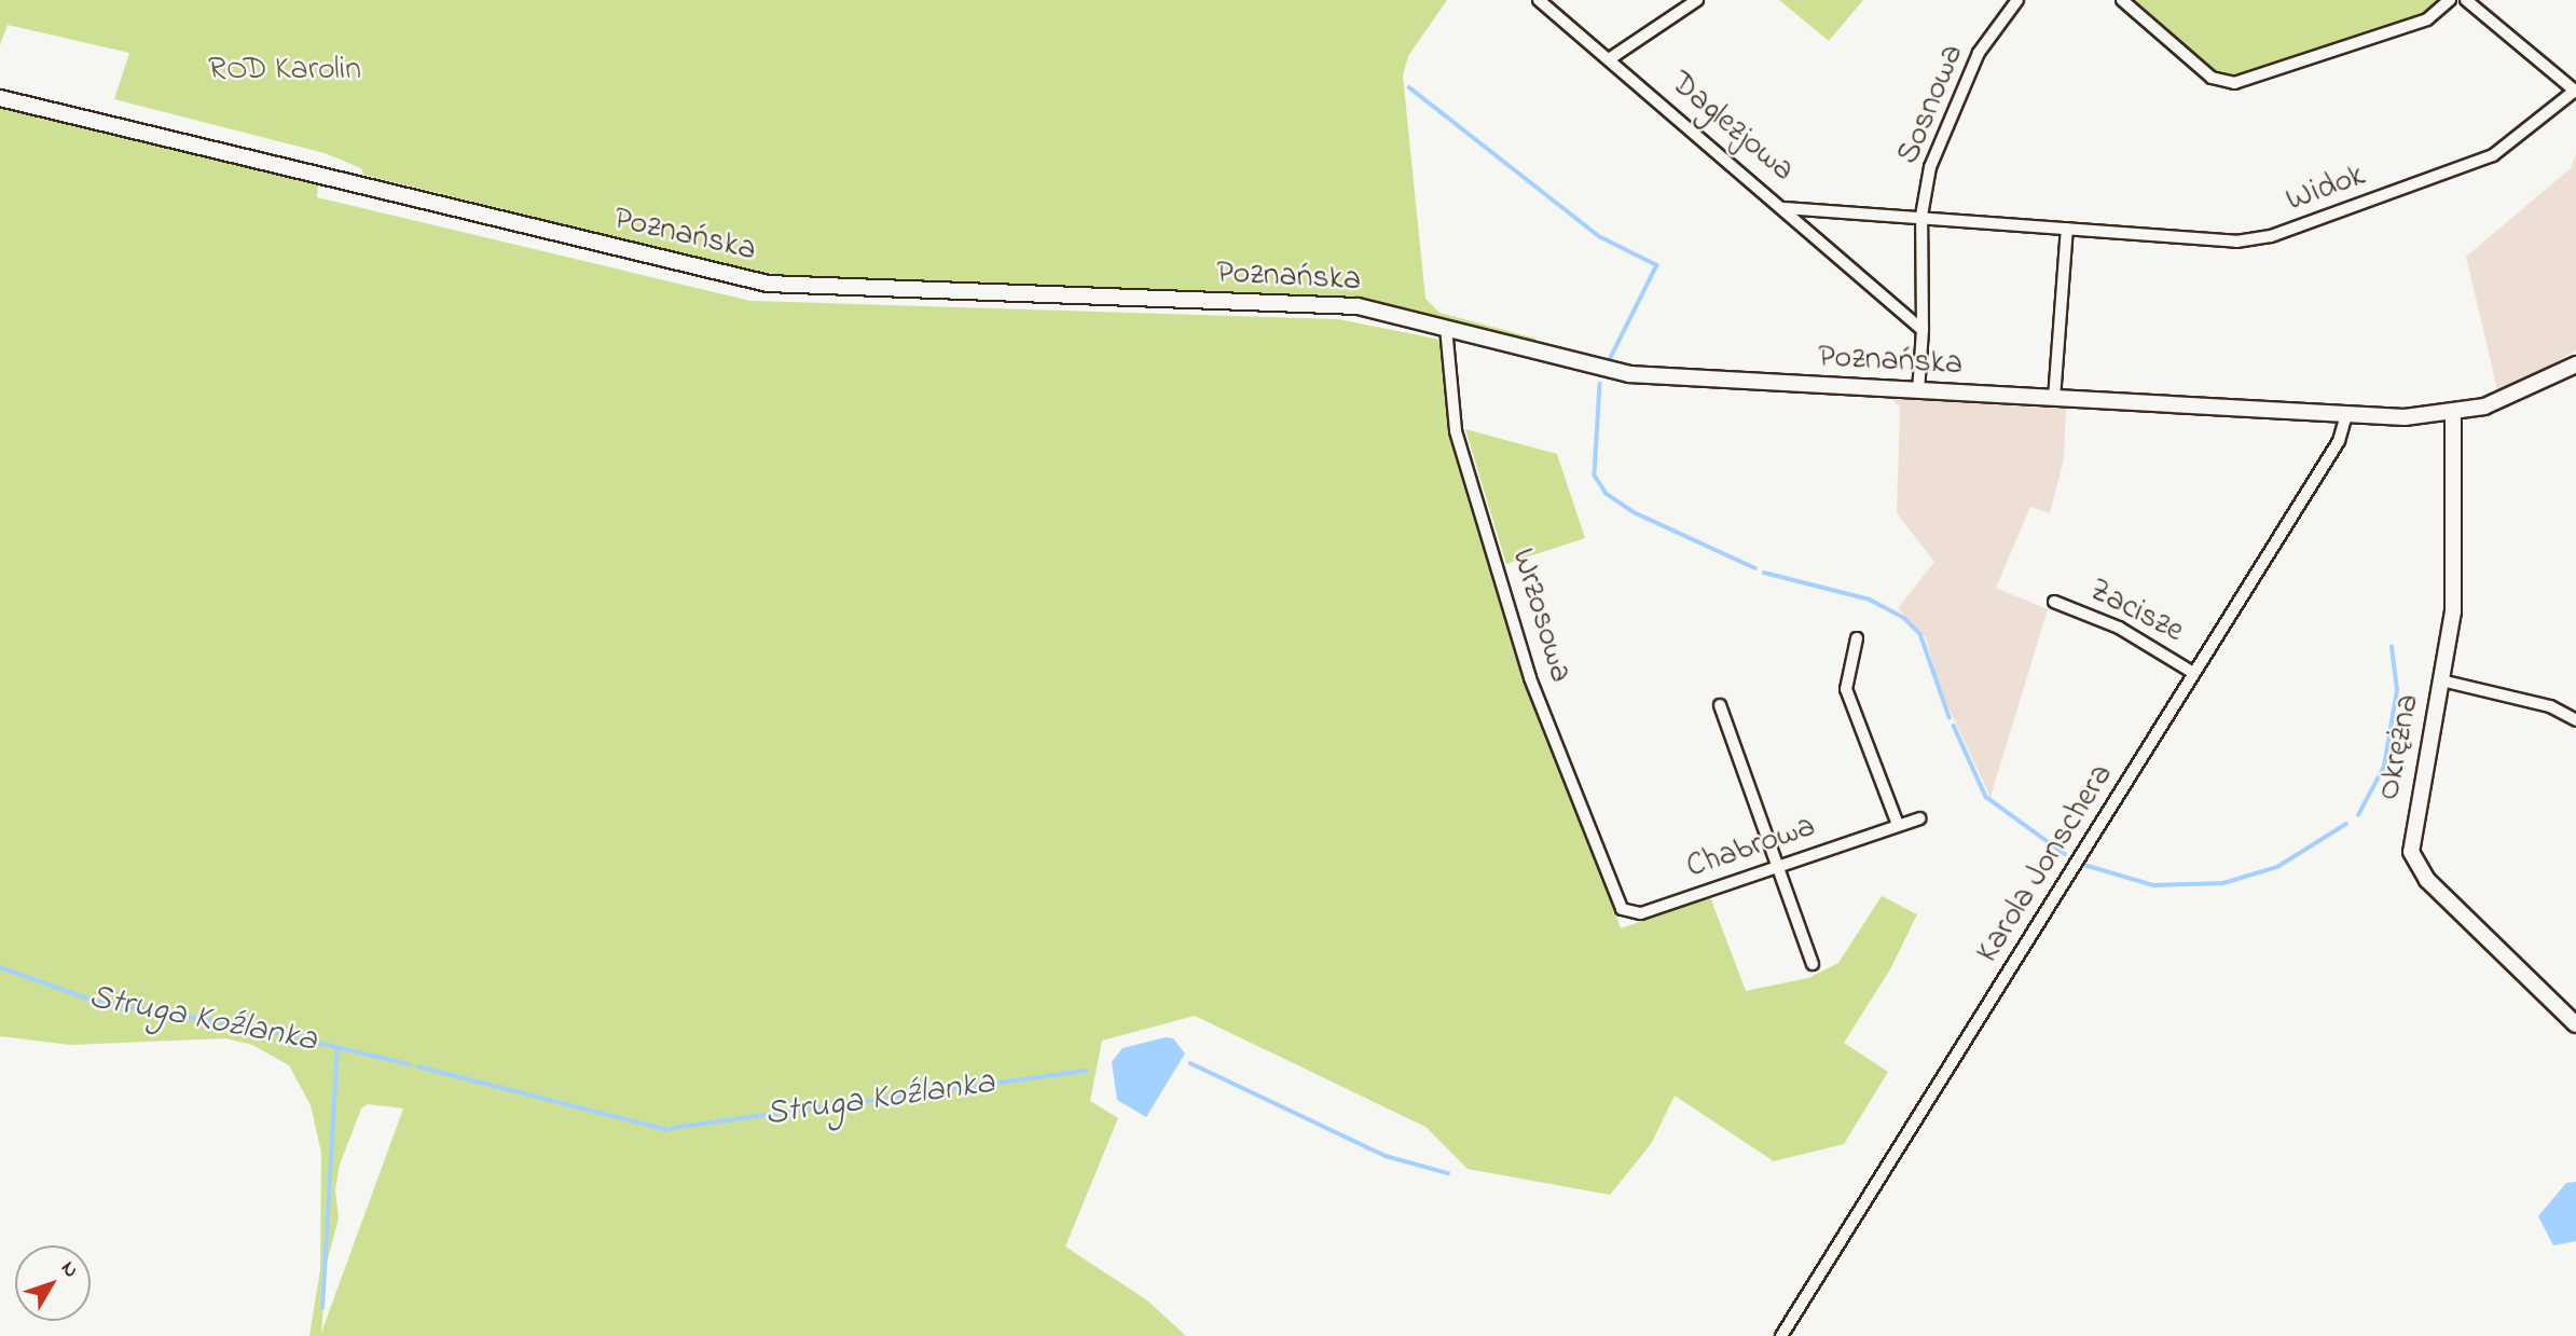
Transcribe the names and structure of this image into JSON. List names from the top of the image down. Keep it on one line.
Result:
{"streets":{"street":["Sosnowa","Daglezjowa","Widok","Poznańska","Zacisze","Wrzosowa","Okrężna","Chabrowa","Karola Jonschera"]},"crossings":[["Sosnowa","Daglezjowa"],["Sosnowa","Widok"],["Sosnowa","Poznańska"],["Daglezjowa","Widok"],["Poznańska","Wrzosowa"],["Poznańska","Okrężna"],["Poznańska","Karola Jonschera"],["Zacisze","Karola Jonschera"],["Wrzosowa","Chabrowa"]],"water":["Struga Koźlanka"],"parks":["ROD Karolin"],"north":"top right"}
